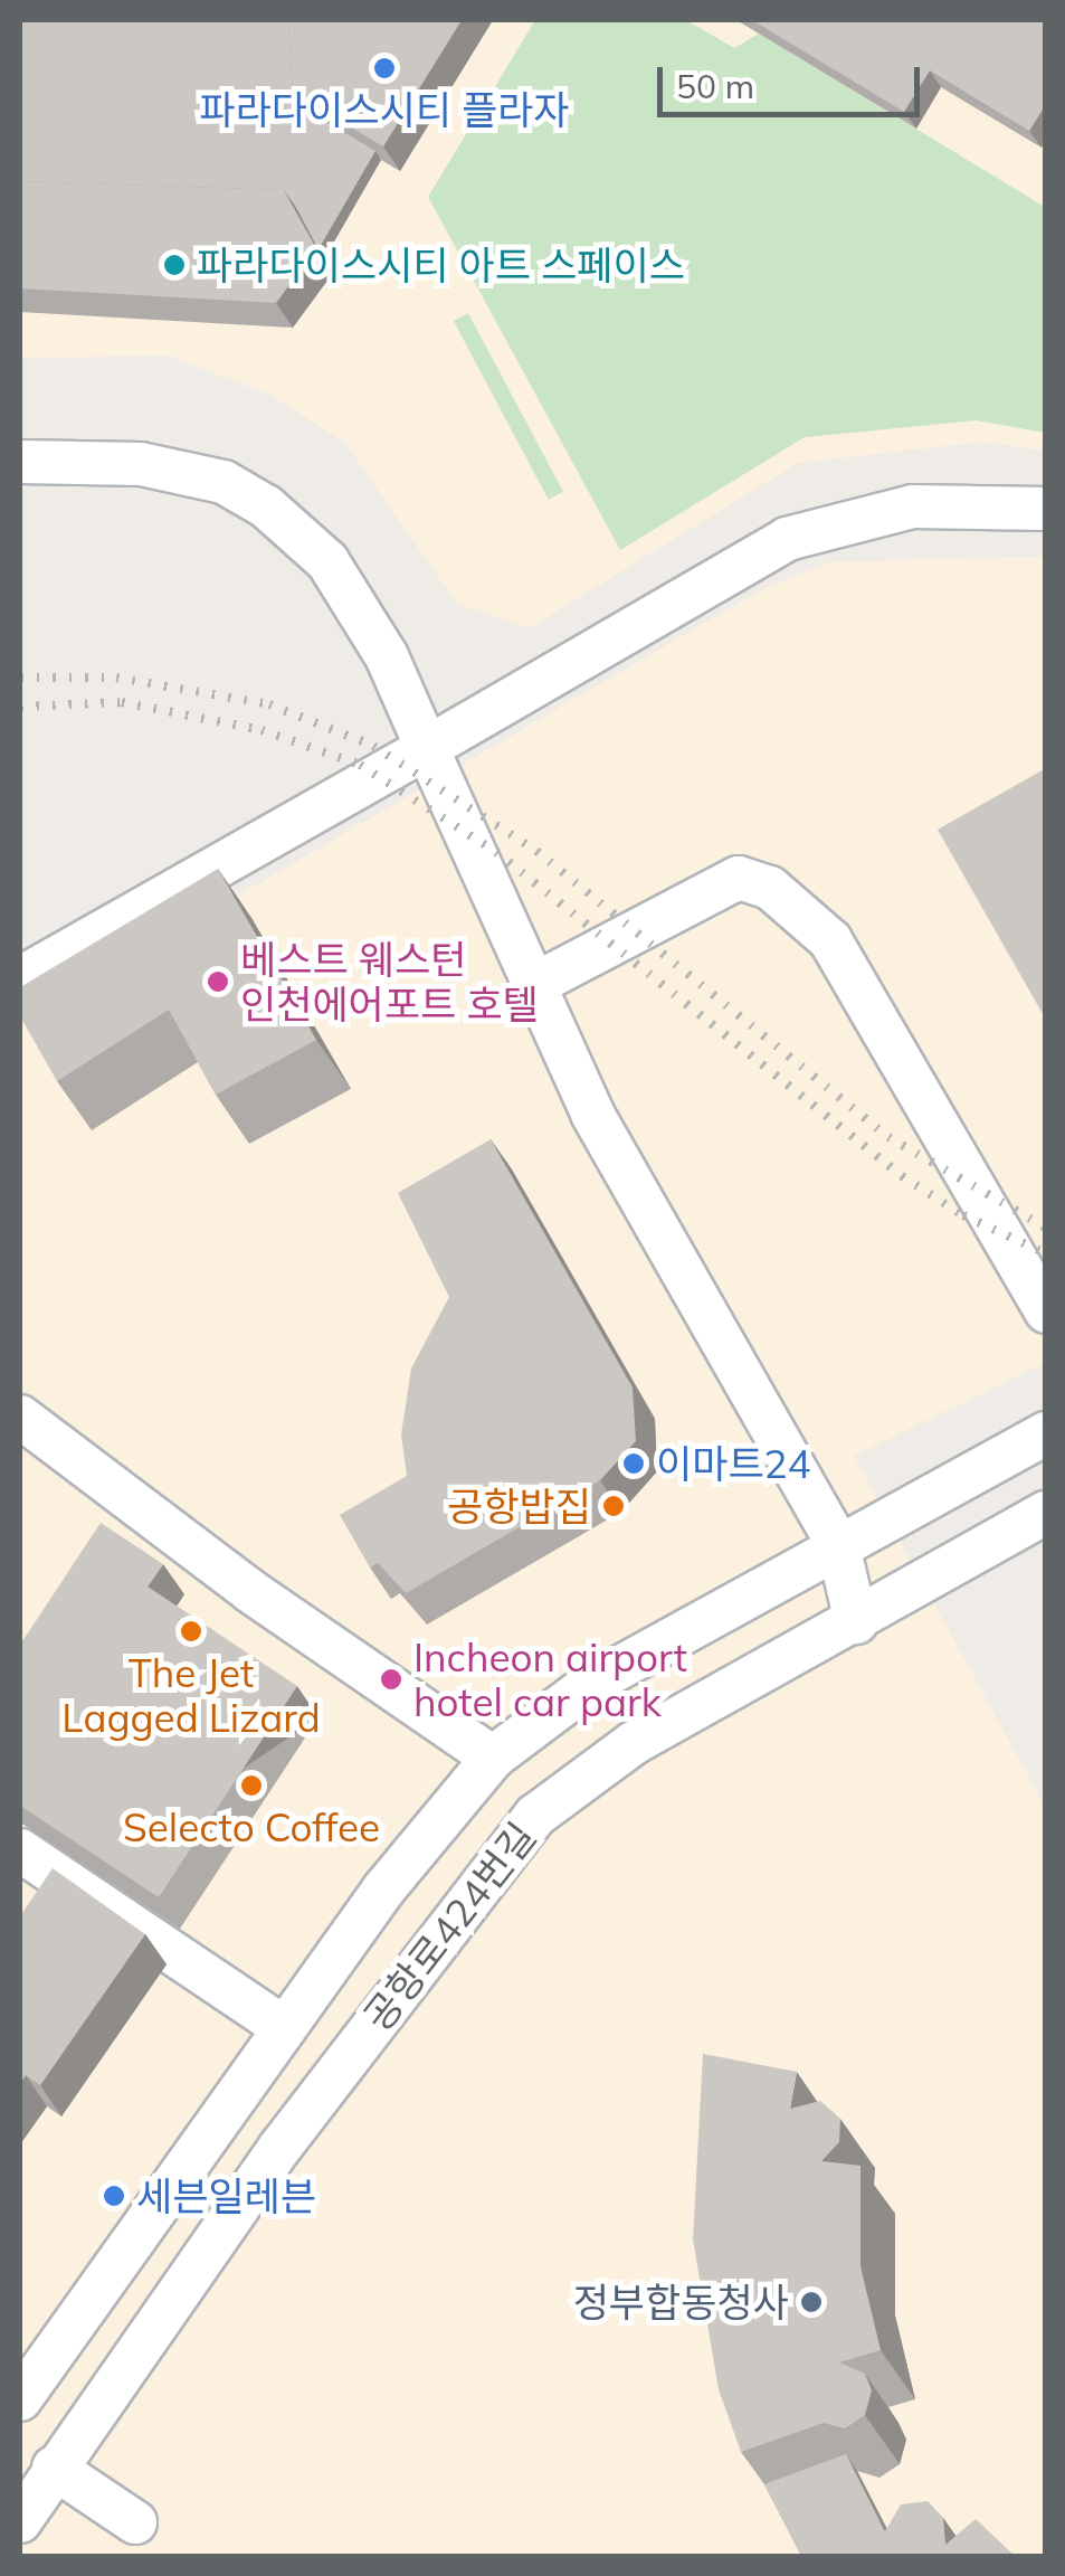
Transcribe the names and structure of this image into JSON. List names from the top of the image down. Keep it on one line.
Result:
{"streets":{"street":["공항로424번길"]},"places":["파라다이스시티 플라자","파라다이스시티 아트 스페이스","베스트 웨스턴 인천에어포트 호텔","이마트24","공항밥집","The Jet Lagged Lizard","Incheon airport hotel car park","Selecto Coffee","세븐일레븐","정부합동청사"],"scale_bar":"50 m"}
